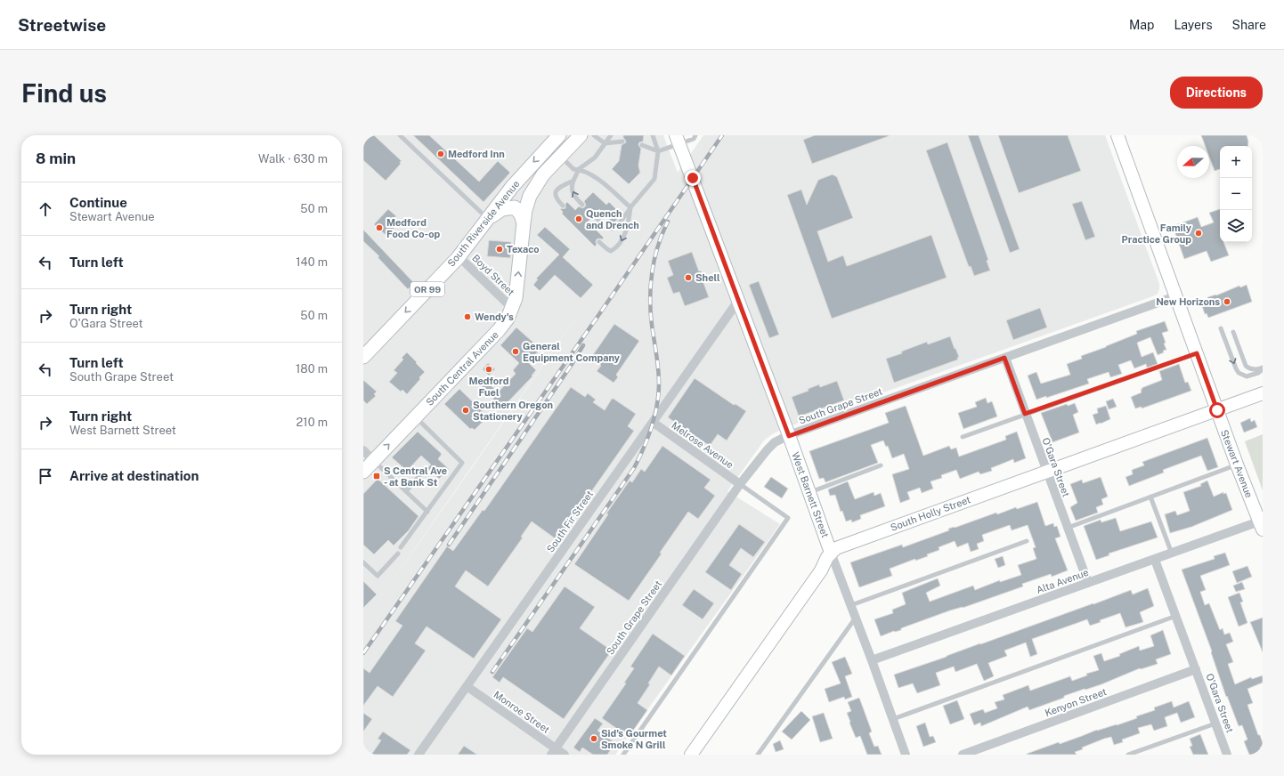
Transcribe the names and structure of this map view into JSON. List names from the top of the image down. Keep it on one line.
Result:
{"streets":{"main road":["South Riverside Avenue","OR 99","South Central Avenue"],"street":["Boyd Street","South Grape Street","Melrose Avenue","Stewart Avenue","O'Gara Street","West Barnett Street","South Holly Street","South Fir Street","Alta Avenue","Kenyon Street","Monroe Street"]},"crossings":[["South Riverside Avenue","Boyd Street"],["South Riverside Avenue","South Central Avenue"],["Boyd Street","South Central Avenue"],["South Grape Street","Melrose Avenue"],["South Grape Street","Stewart Avenue"],["South Grape Street","O'Gara Street"],["South Grape Street","West Barnett Street"],["South Grape Street","Monroe Street"],["Melrose Avenue","South Fir Street"],["Stewart Avenue","South Holly Street"],["Stewart Avenue","Alta Avenue"],["O'Gara Street","South Holly Street"],["O'Gara Street","Alta Avenue"],["O'Gara Street","Kenyon Street"],["West Barnett Street","South Holly Street"],["West Barnett Street","South Fir Street"],["West Barnett Street","Alta Avenue"],["South Fir Street","Monroe Street"]],"one_way":["South Riverside Avenue","South Central Avenue"],"places":{"other":["Medford Inn","Quench and Drench","Medford Food Co-op","Family Practice Group","Texaco","Shell","New Horizons","Wendy's","General Equipment Company","Medford Fuel","Southern Oregon Stationery","Sid's Gourmet Smoke N Grill"],"transit":["S Central Ave - at Bank St"]},"north":"left","page":{"header":"Streetwise","nav":["Map","Layers","Share"],"buttons":"Directions","title":"Find us","heading":["8 min","Walk · 630 m"],"map_buttons":["+","−"],"list":[["Continue","Stewart Avenue","50 m"],["Turn left","140 m"],["Turn right","O'Gara Street","50 m"],["Turn left","South Grape Street","180 m"],["Turn right","West Barnett Street","210 m"],"Arrive at destination"]}}
